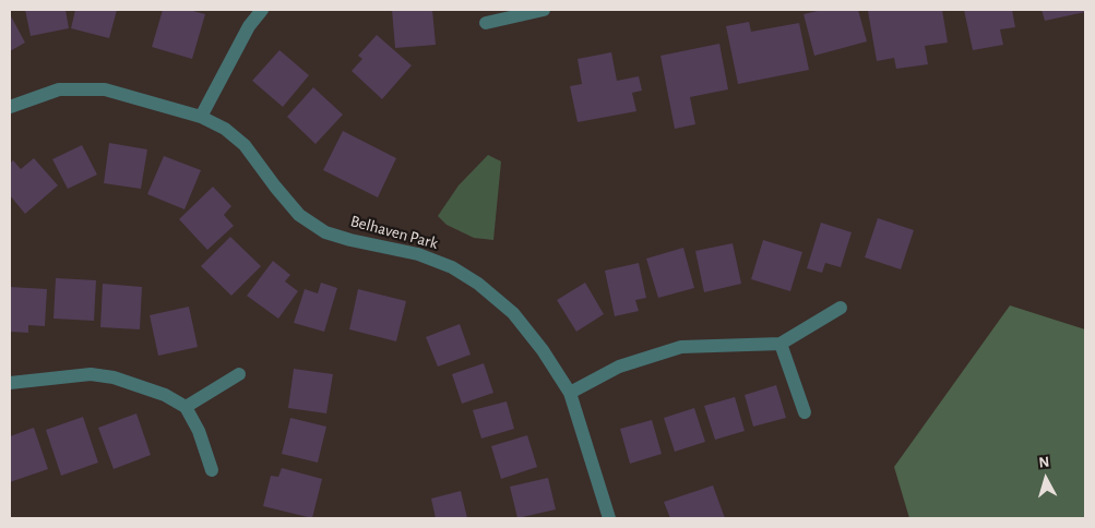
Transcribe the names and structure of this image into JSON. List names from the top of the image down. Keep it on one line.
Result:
{"streets":{"street":["Belhaven Park"]},"north":"top"}
